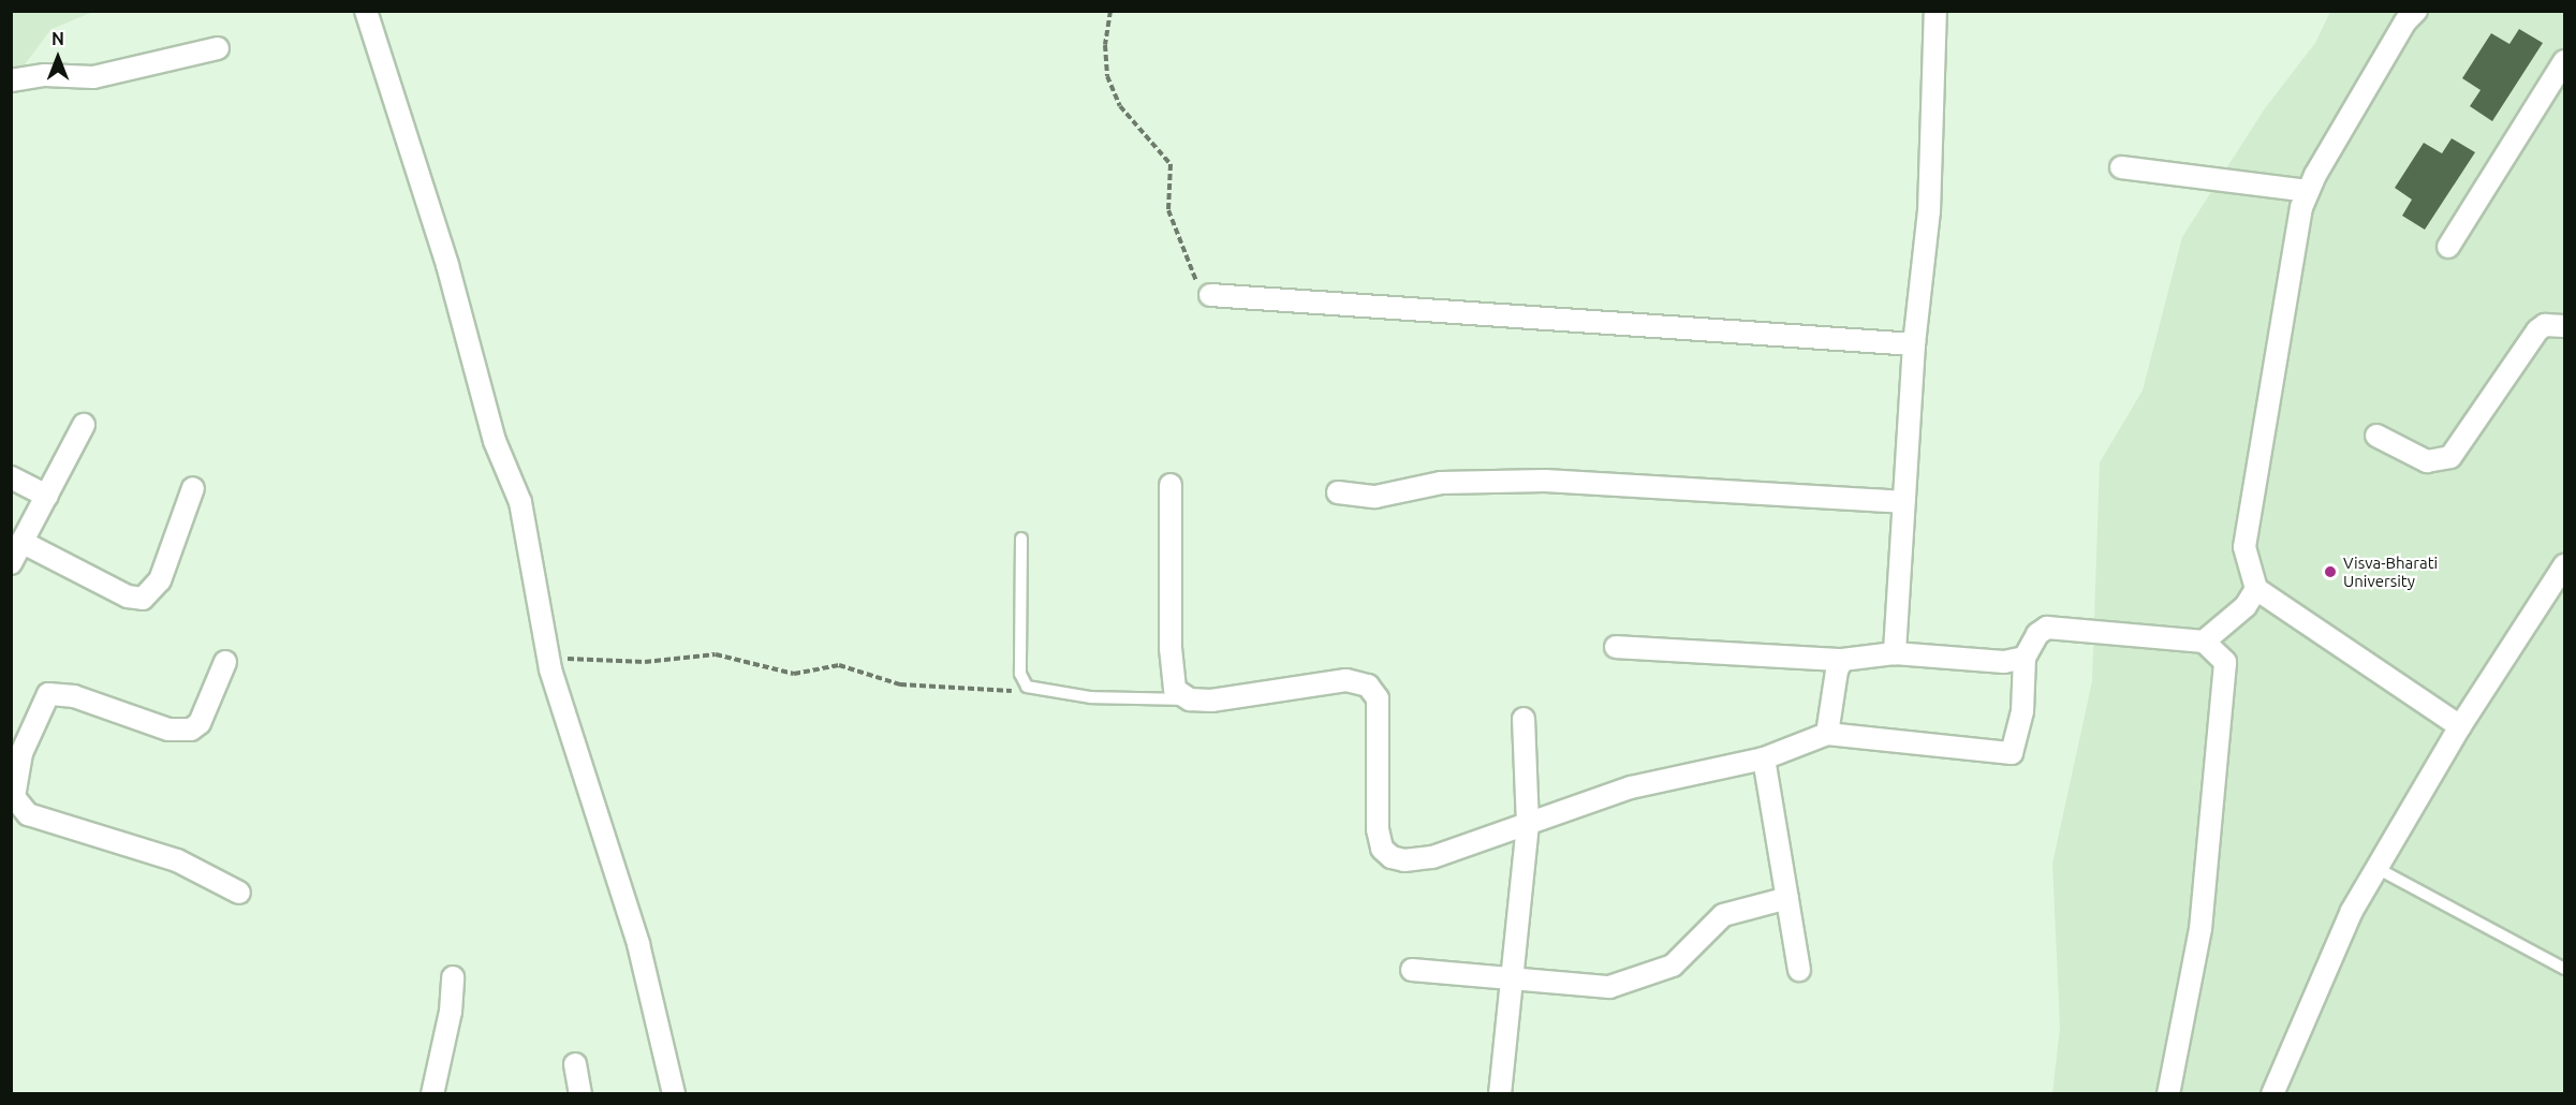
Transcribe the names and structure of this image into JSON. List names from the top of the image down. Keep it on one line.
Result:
{"places":["Visva-Bharati University"],"north":"top"}
